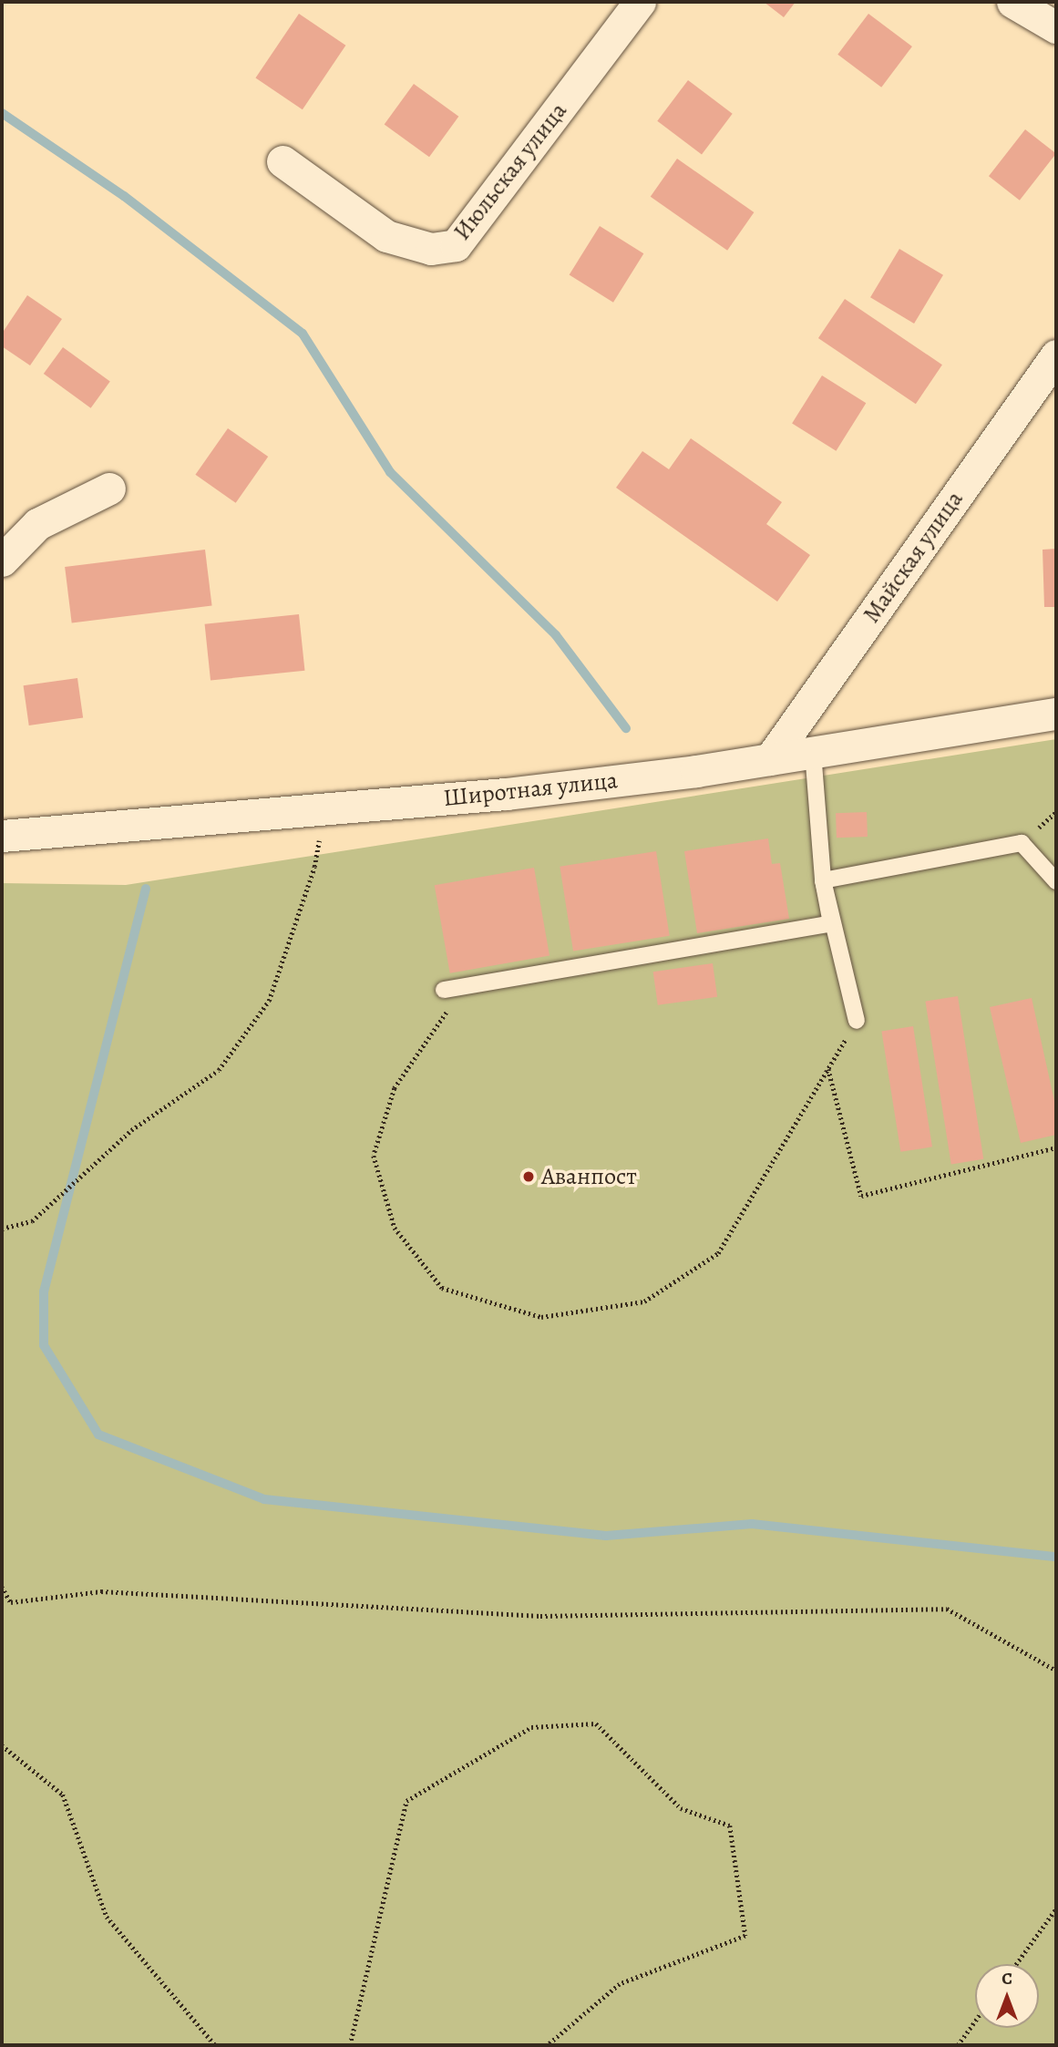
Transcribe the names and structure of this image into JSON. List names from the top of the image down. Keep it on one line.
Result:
{"streets":{"street":["Июльская улица","Майская улица","Широтная улица"]},"crossings":[["Майская улица","Широтная улица"]],"places":["Аванпост"],"north":"top"}
